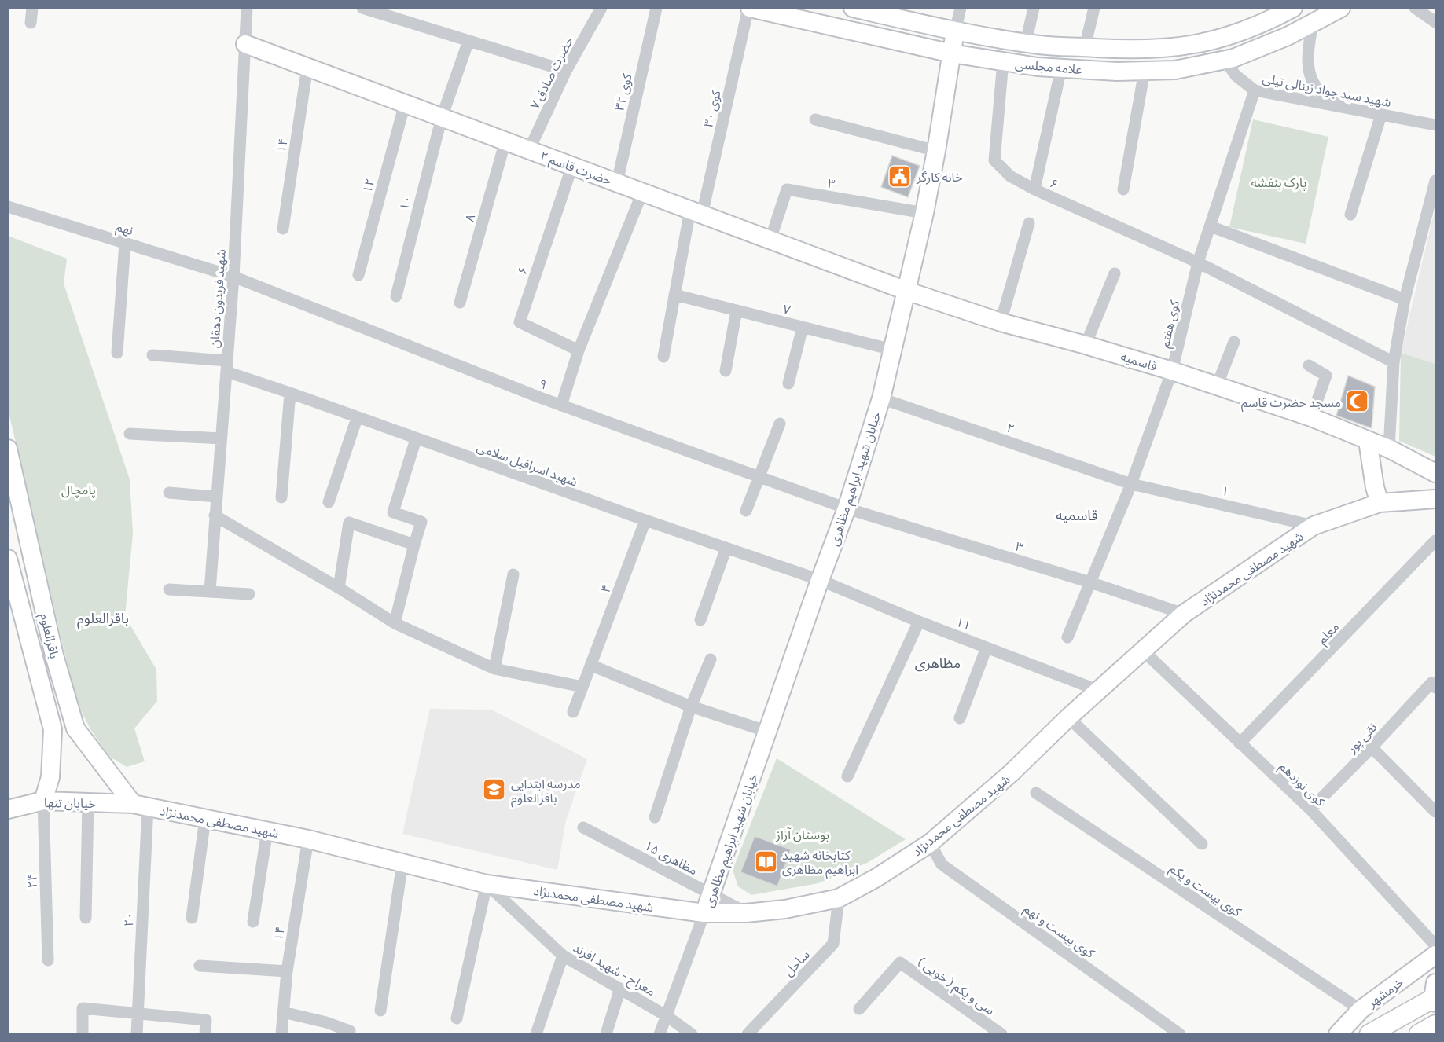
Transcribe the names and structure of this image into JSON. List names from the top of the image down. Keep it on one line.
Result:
{"streets":{"main road":["علامه مجلسی","۲ حضرت قاسم","قاسمیه","خیابان شهید ابراهیم مظاهری","شهید مصطفی محمدنژاد","باقرالعلوم","خیابان تنها","خرمشهر"],"street":["۷ حضرت صادق","شهید سید جواد زینالی تیلی","کوی ۳۲","کوی ۳۰","۱۴","۳","۶","۱۲","۱۰","۸","نهم","شهید فریدون دهقان","۷","کوی هفتم","۹","۲","شهید اسرافیل سلامی","۱","۴","۱۱","معلم","تقی پور","کوی نوزدهم","۱۵ مظاهری","۲۴","کوی بیست و یکم","۲۰","کوی بیست و نهم","ساحل","معراج - شهید افرند","سی و یکم ( خویی )"]},"crossings":[["علامه مجلسی","شهید سید جواد زینالی تیلی"],["علامه مجلسی","کوی ۳۰"],["علامه مجلسی","۶"],["علامه مجلسی","خیابان شهید ابراهیم مظاهری"],["۷ حضرت صادق","۲ حضرت قاسم"],["شهید سید جواد زینالی تیلی","کوی هفتم"],["کوی ۳۲","۲ حضرت قاسم"],["کوی ۳۰","۲ حضرت قاسم"],["کوی ۳۰","۷"],["۱۴","۲ حضرت قاسم"],["۱۴","شهید مصطفی محمدنژاد"],["۲ حضرت قاسم","۳"],["۲ حضرت قاسم","۶"],["۲ حضرت قاسم","۱۲"],["۲ حضرت قاسم","۱۰"],["۲ حضرت قاسم","۸"],["۲ حضرت قاسم","شهید فریدون دهقان"],["۲ حضرت قاسم","قاسمیه"],["۲ حضرت قاسم","خیابان شهید ابراهیم مظاهری"],["۳","کوی هفتم"],["۳","۹"],["۳","خیابان شهید ابراهیم مظاهری"],["۳","شهید مصطفی محمدنژاد"],["۶","کوی هفتم"],["نهم","شهید فریدون دهقان"],["نهم","۹"],["شهید فریدون دهقان","۹"],["شهید فریدون دهقان","شهید اسرافیل سلامی"],["۷","خیابان شهید ابراهیم مظاهری"],["کوی هفتم","قاسمیه"],["کوی هفتم","۲"],["کوی هفتم","۱"],["قاسمیه","خیابان شهید ابراهیم مظاهری"],["۹","خیابان شهید ابراهیم مظاهری"],["۲","خیابان شهید ابراهیم مظاهری"],["۲","۱"],["شهید اسرافیل سلامی","خیابان شهید ابراهیم مظاهری"],["شهید اسرافیل سلامی","۴"],["شهید اسرافیل سلامی","۱۱"],["خیابان شهید ابراهیم مظاهری","شهید مصطفی محمدنژاد"],["خیابان شهید ابراهیم مظاهری","۱۱"],["خیابان شهید ابراهیم مظاهری","۱۵ مظاهری"],["۱","شهید مصطفی محمدنژاد"],["شهید مصطفی محمدنژاد","۱۱"],["شهید مصطفی محمدنژاد","باقرالعلوم"],["شهید مصطفی محمدنژاد","کوی نوزدهم"],["شهید مصطفی محمدنژاد","خیابان تنها"],["شهید مصطفی محمدنژاد","۱۵ مظاهری"],["شهید مصطفی محمدنژاد","۲۰"],["شهید مصطفی محمدنژاد","کوی بیست و نهم"],["شهید مصطفی محمدنژاد","ساحل"],["شهید مصطفی محمدنژاد","معراج - شهید افرند"],["معلم","کوی نوزدهم"],["باقرالعلوم","خیابان تنها"],["باقرالعلوم","۲۴"],["باقرالعلوم","۲۰"],["تقی پور","کوی نوزدهم"],["خیابان تنها","۲۴"],["خیابان تنها","۲۰"],["کوی بیست و یکم","خرمشهر"]],"districts":["قاسمیه","باقرالعلوم","مظاهری"],"parks":["پارک بنفشه","پامچال","بوستان آراز"],"places":{"public building":["خانه کارگر"],"mosque":["مسجد حضرت قاسم"],"school or university":["مدرسه ابتدایی باقرالعلوم"],"library":["کتابخانه شهید ابراهیم مظاهری"]}}
